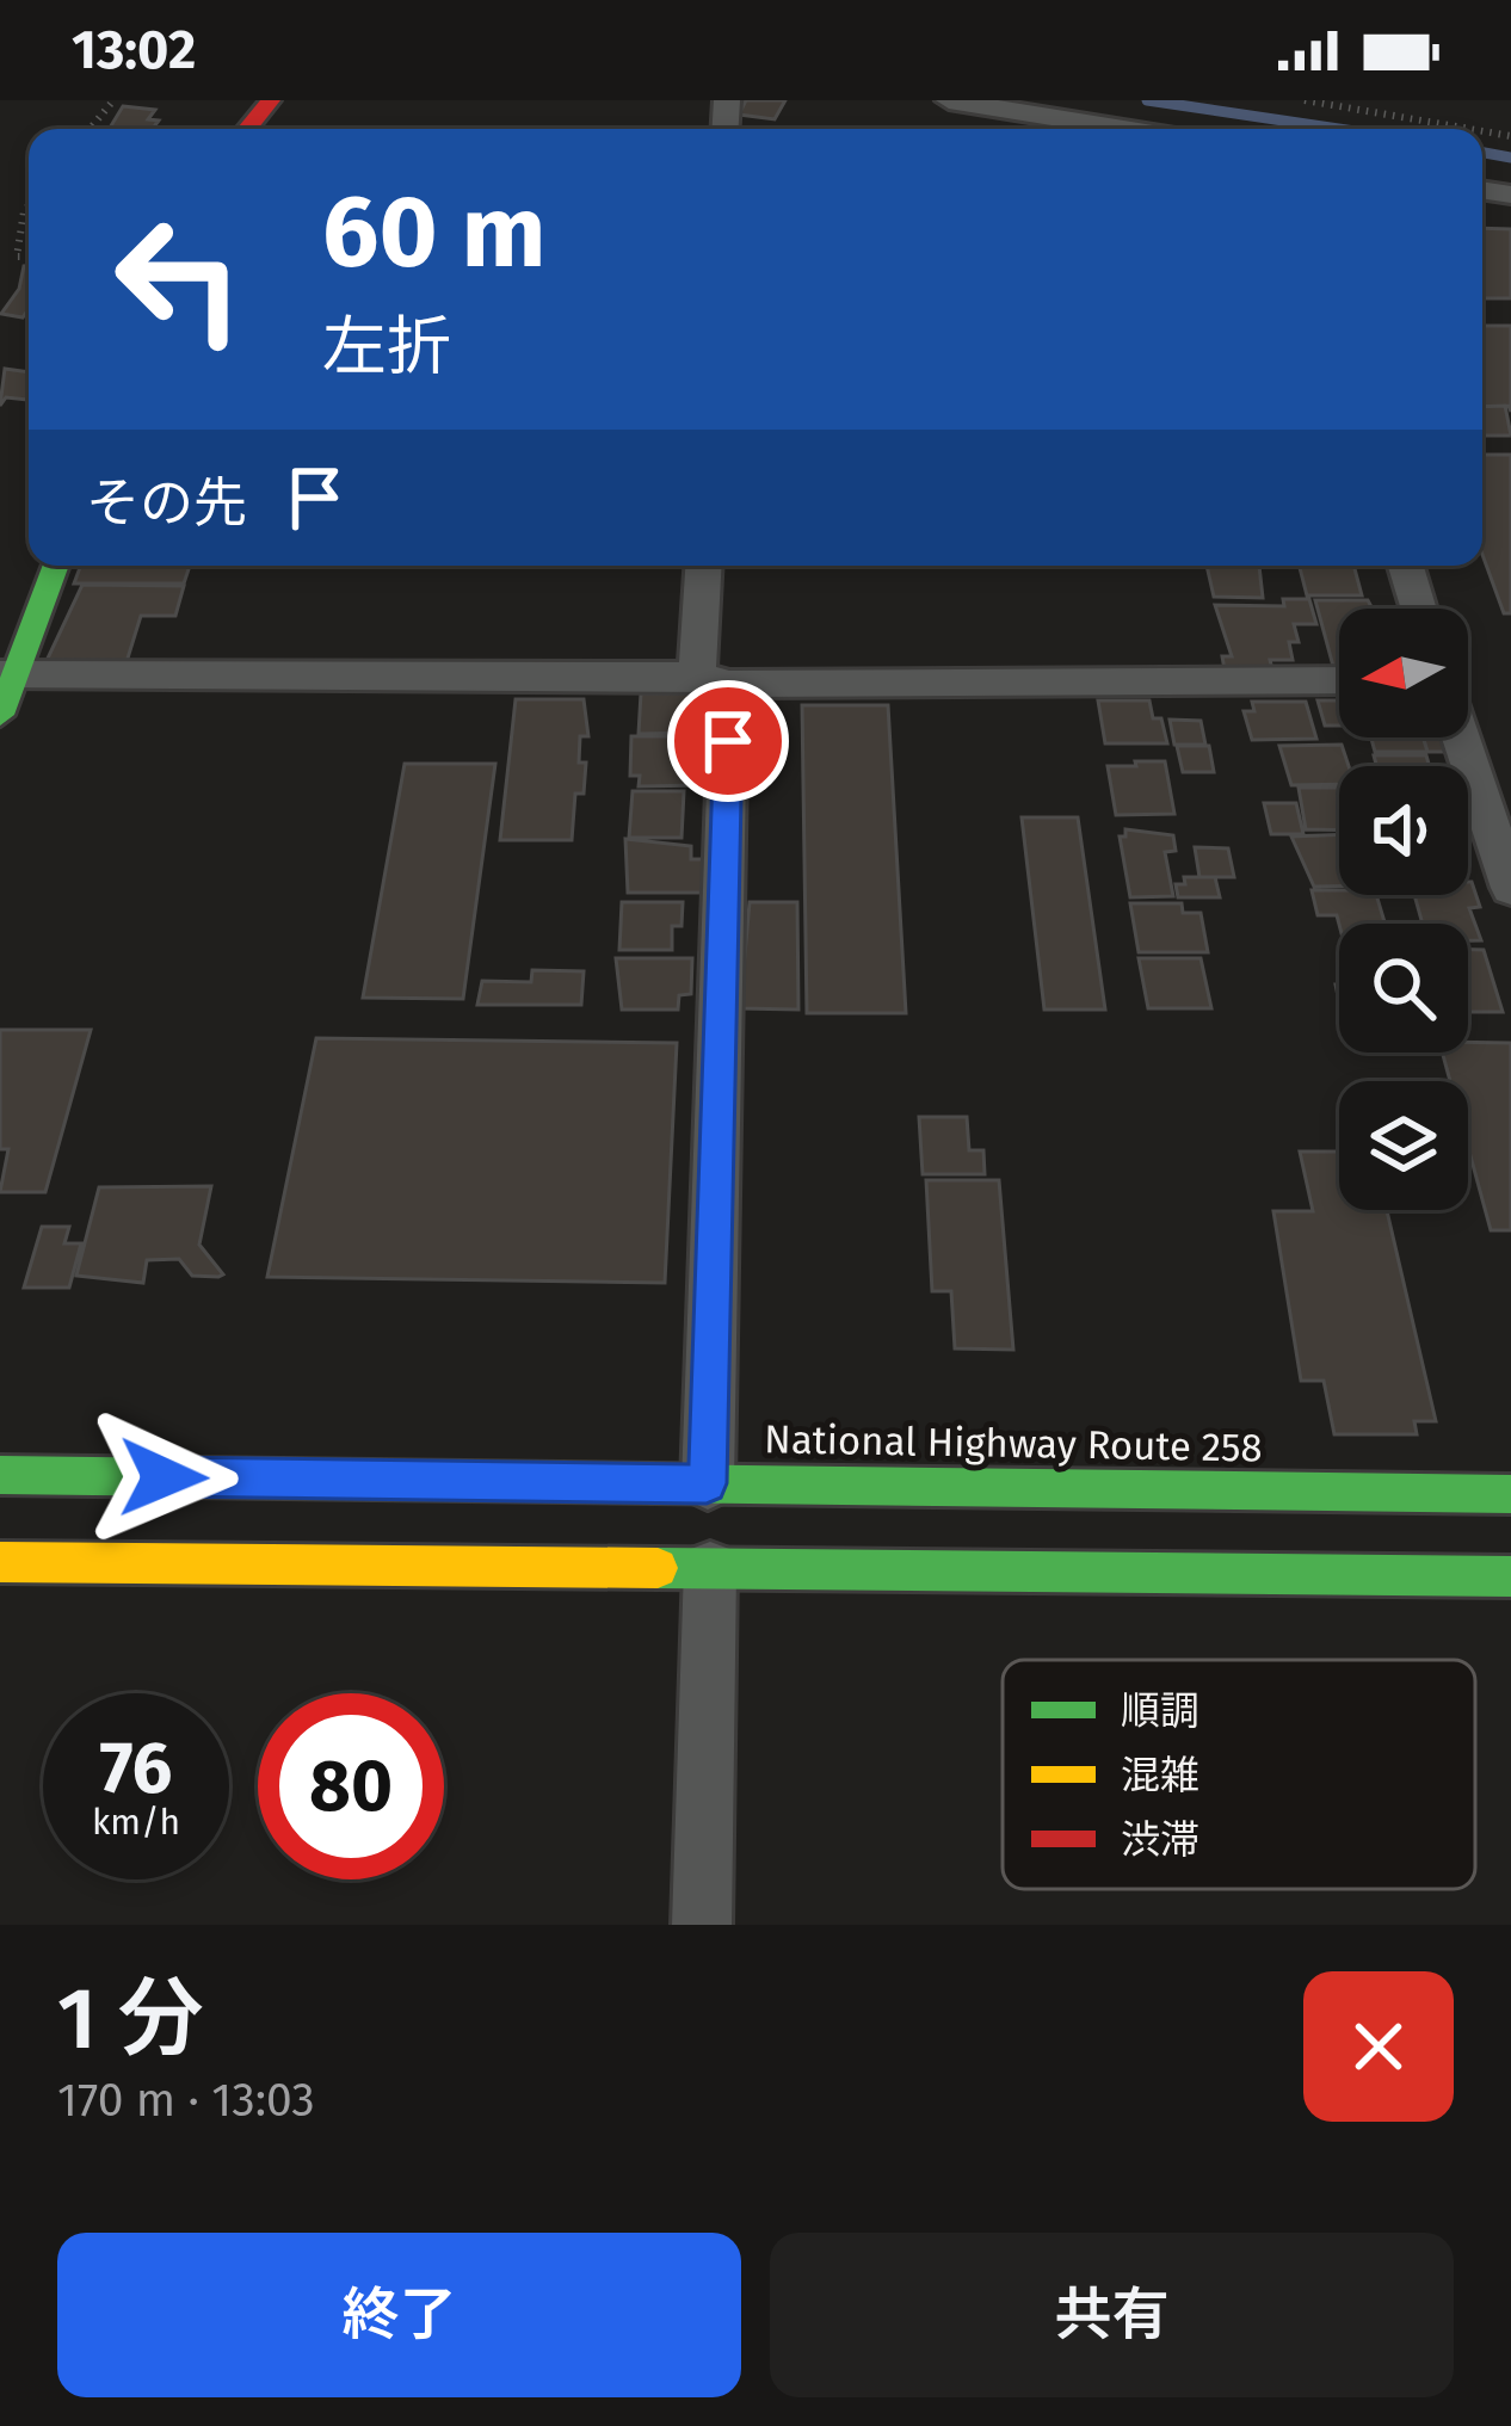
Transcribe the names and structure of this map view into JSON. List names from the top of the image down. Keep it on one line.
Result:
{"streets":{"main road":["National Highway Route 258"]},"legend":["順調","混雑","渋滞"],"north":"left","page":{"status":"13:02","turn":["60 m","左折"],"then":"その先","speed":"76 km/h","limit":"80","heading":["1 分","170 m · 13:03"],"buttons":["終了","共有"]}}
